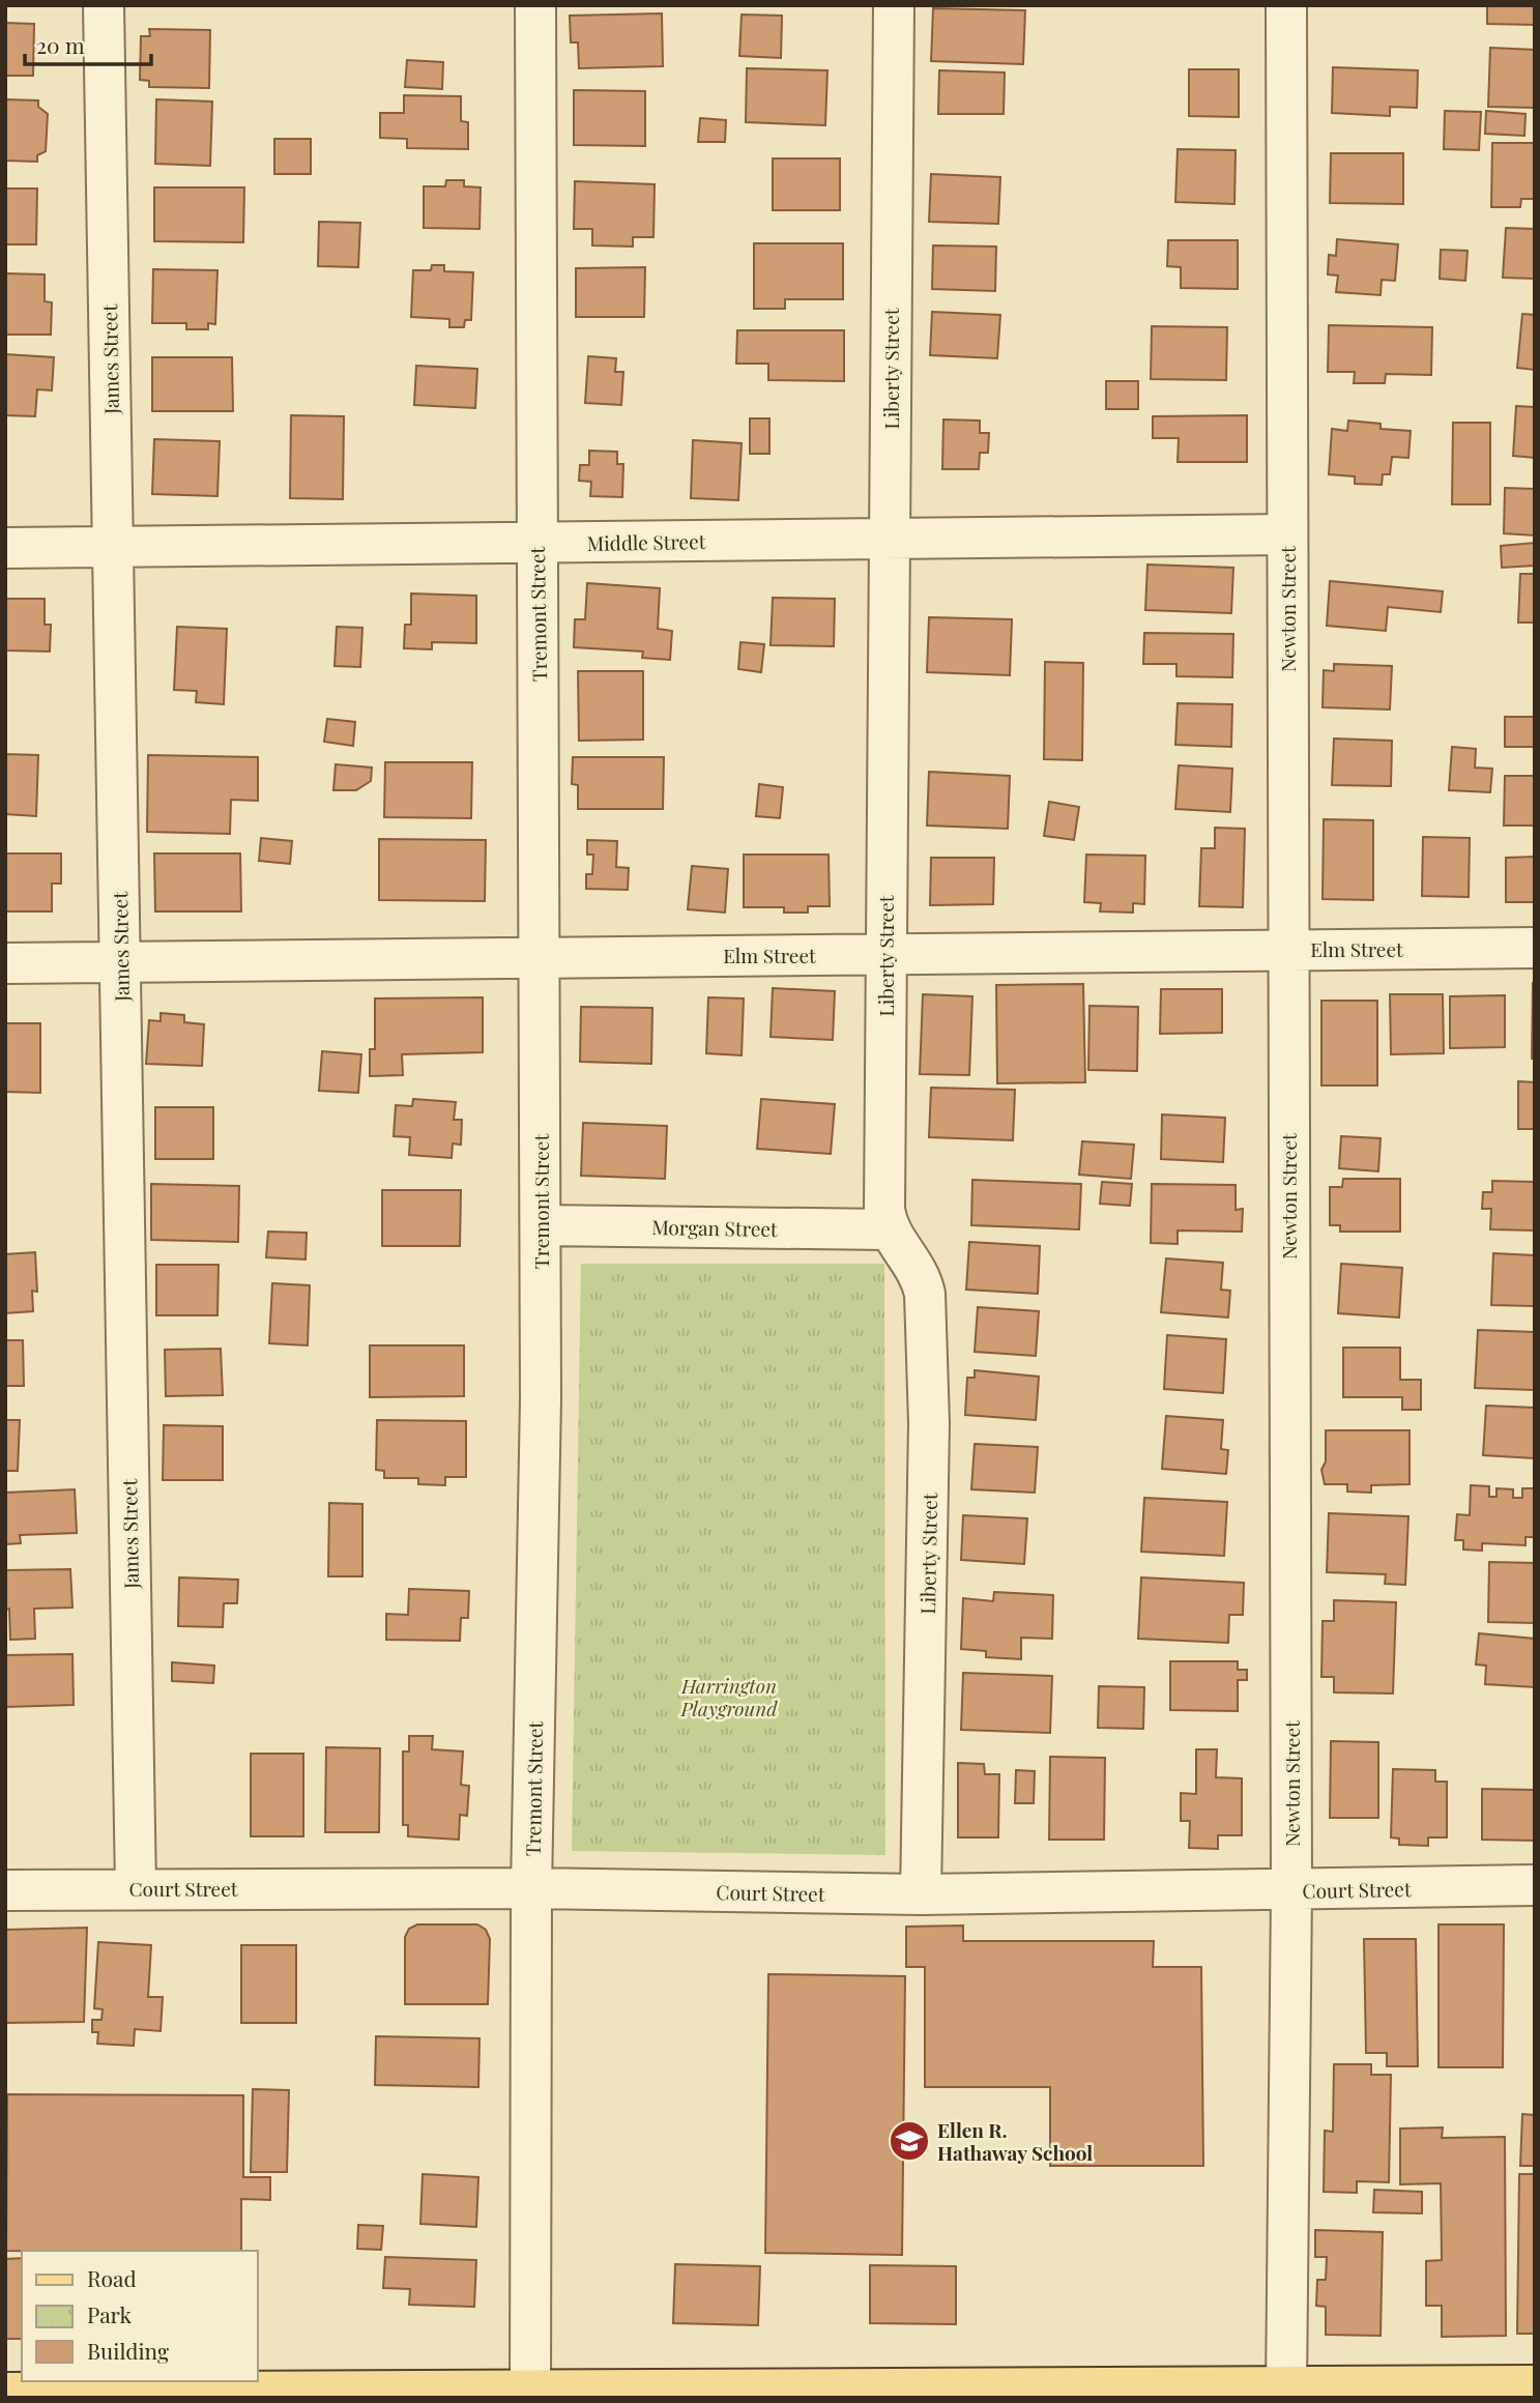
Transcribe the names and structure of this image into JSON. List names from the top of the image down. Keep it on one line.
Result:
{"streets":{"street":["James Street","Liberty Street","Middle Street","Newton Street","Tremont Street","Elm Street","Morgan Street","Court Street"]},"crossings":[["James Street","Middle Street"],["James Street","Elm Street"],["James Street","Court Street"],["Liberty Street","Middle Street"],["Liberty Street","Elm Street"],["Liberty Street","Morgan Street"],["Liberty Street","Court Street"],["Middle Street","Newton Street"],["Middle Street","Tremont Street"],["Newton Street","Elm Street"],["Newton Street","Court Street"],["Tremont Street","Elm Street"],["Tremont Street","Morgan Street"],["Tremont Street","Court Street"]],"parks":["Harrington Playground"],"places":{"school or university":["Ellen R. Hathaway School"]},"legend":["Road","Park","Building"],"scale_bar":"20 m"}
